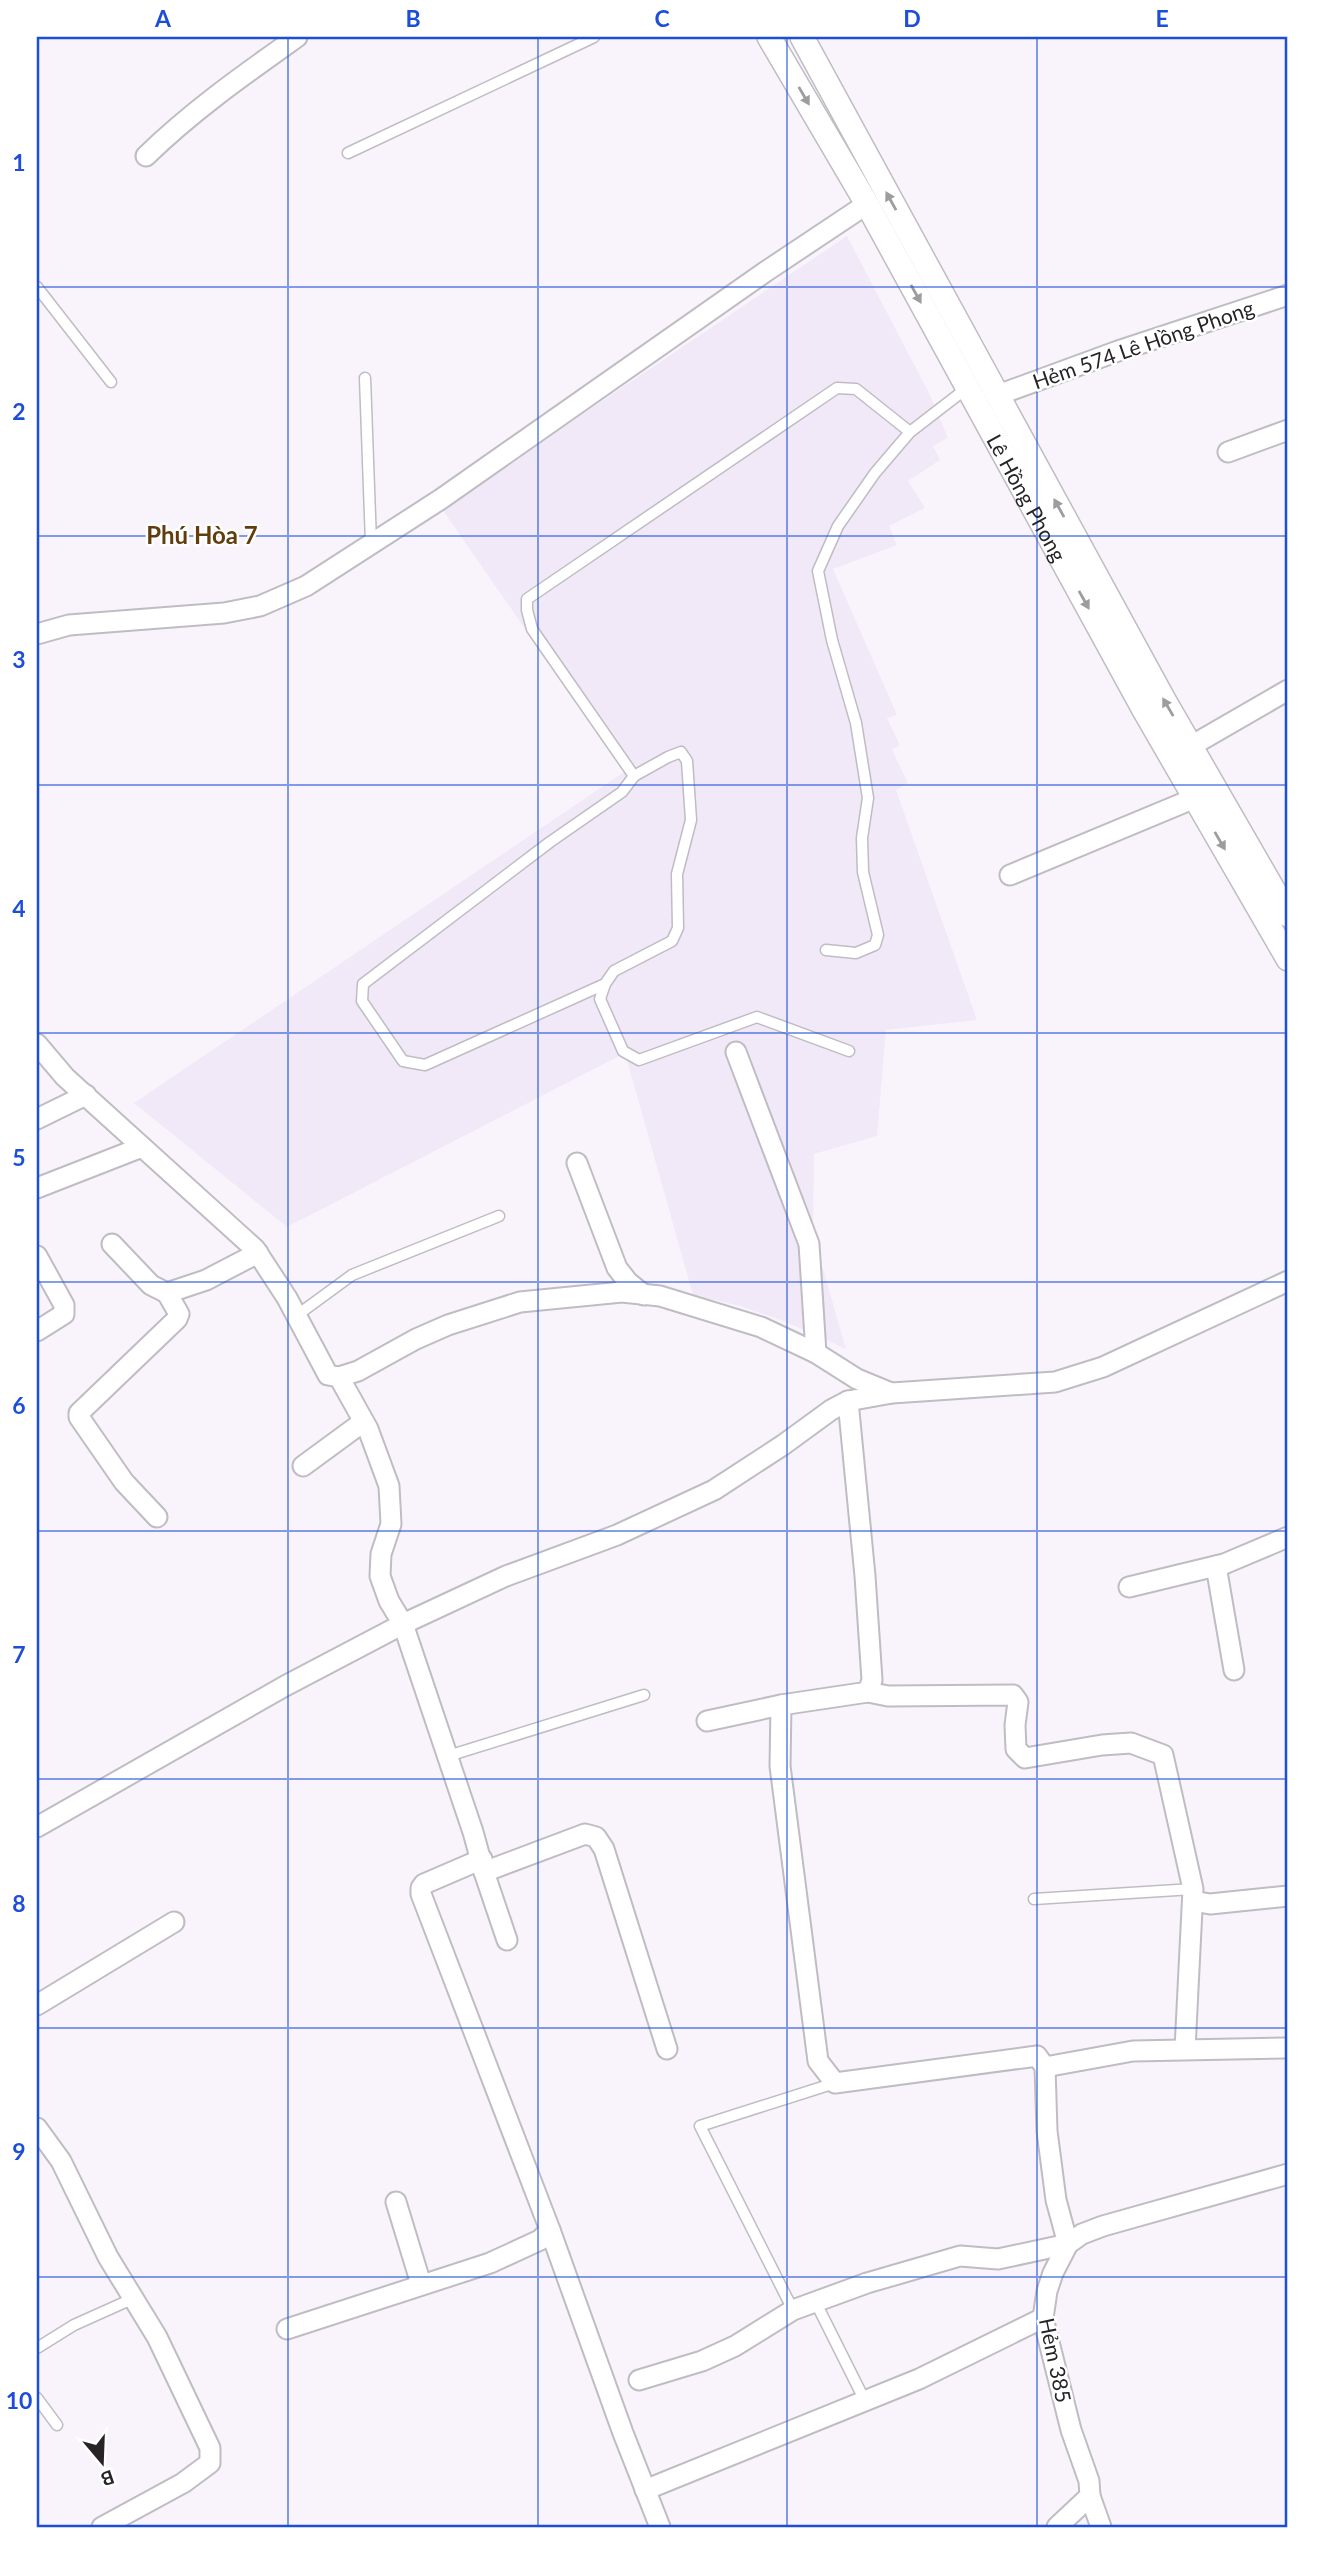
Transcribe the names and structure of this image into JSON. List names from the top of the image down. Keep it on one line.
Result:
{"streets":{"street":["Hẻm 574 Lê Hồng Phong","Lê Hồng Phong","Hẻm 385"]},"crossings":[["Hẻm 574 Lê Hồng Phong","Lê Hồng Phong"]],"districts":["Phú Hòa 7"],"north":"bottom","grid":{"columns":["A","B","C","D","E"],"rows":["1","2","3","4","5","6","7","8","9","10"]}}
